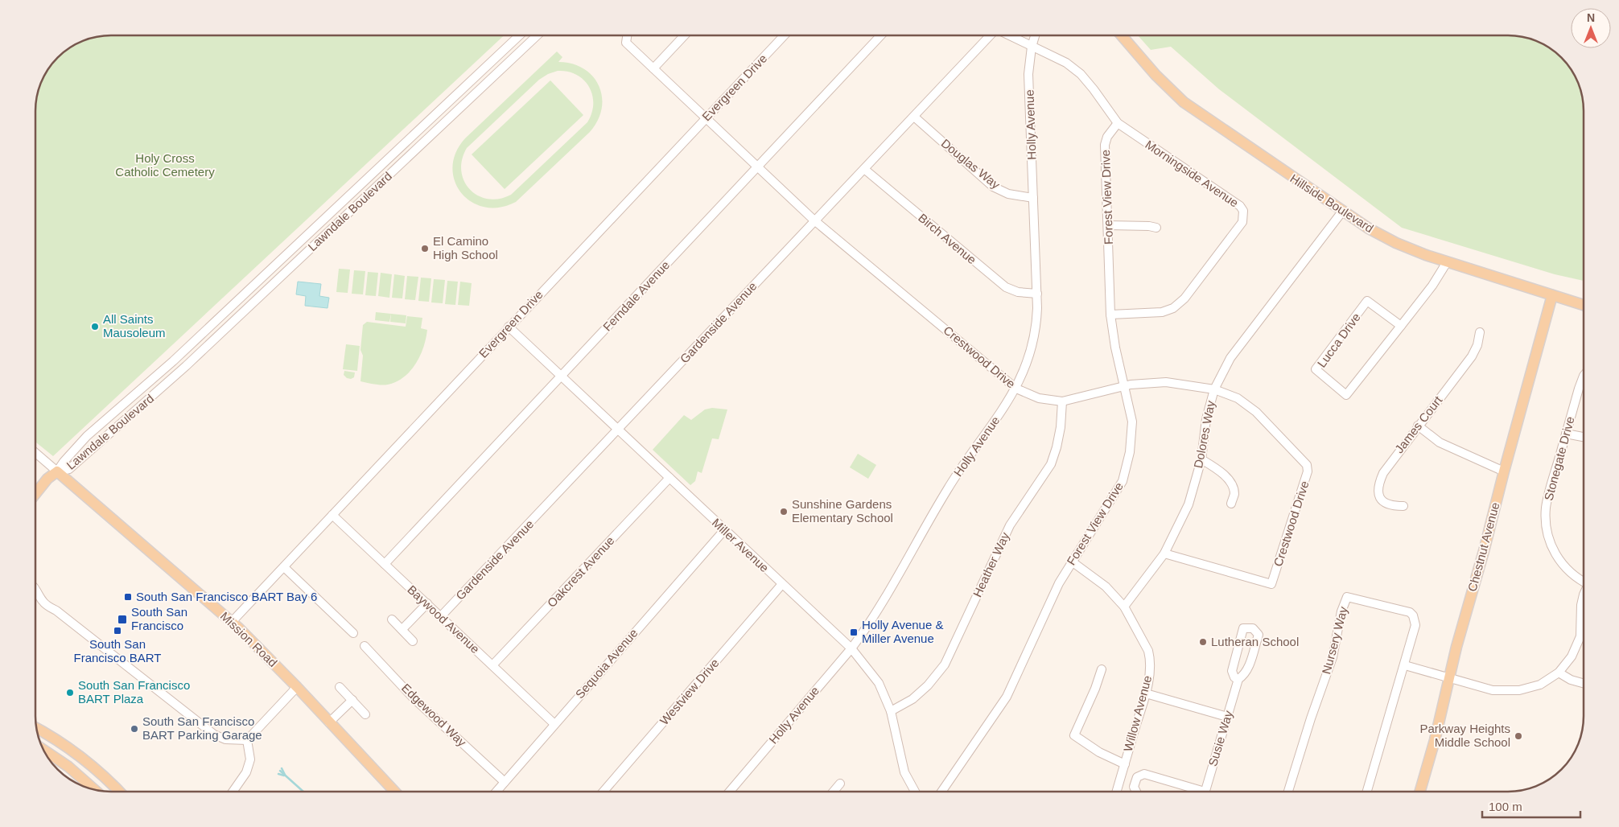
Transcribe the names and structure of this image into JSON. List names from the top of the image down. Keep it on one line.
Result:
{"streets":{"main road":["Hillside Boulevard","Chestnut Avenue","Mission Road"],"street":["Evergreen Drive","Holly Avenue","Douglas Way","Morningside Avenue","Forest View Drive","Lawndale Boulevard","Birch Avenue","Ferndale Avenue","Gardenside Avenue","Lucca Drive","Crestwood Drive","James Court","Dolores Way","Stonegate Drive","Miller Avenue","Heather Way","Oakcrest Avenue","Baywood Avenue","Nursery Way","Sequoia Avenue","Westview Drive","Willow Avenue","Edgewood Way","Susie Way"]},"crossings":[["Evergreen Drive","Crestwood Drive"],["Evergreen Drive","Miller Avenue"],["Evergreen Drive","Baywood Avenue"],["Evergreen Drive","Mission Road"],["Holly Avenue","Douglas Way"],["Holly Avenue","Morningside Avenue"],["Holly Avenue","Birch Avenue"],["Holly Avenue","Crestwood Drive"],["Holly Avenue","Miller Avenue"],["Douglas Way","Gardenside Avenue"],["Morningside Avenue","Forest View Drive"],["Forest View Drive","Crestwood Drive"],["Forest View Drive","Willow Avenue"],["Hillside Boulevard","Lucca Drive"],["Hillside Boulevard","Dolores Way"],["Hillside Boulevard","Chestnut Avenue"],["Lawndale Boulevard","Mission Road"],["Birch Avenue","Gardenside Avenue"],["Ferndale Avenue","Crestwood Drive"],["Ferndale Avenue","Miller Avenue"],["Ferndale Avenue","Baywood Avenue"],["Gardenside Avenue","Crestwood Drive"],["Gardenside Avenue","Miller Avenue"],["Gardenside Avenue","Baywood Avenue"],["Crestwood Drive","Dolores Way"],["Crestwood Drive","Heather Way"],["Dolores Way","Willow Avenue"],["Miller Avenue","Heather Way"],["Miller Avenue","Oakcrest Avenue"],["Miller Avenue","Sequoia Avenue"],["Miller Avenue","Westview Drive"],["Oakcrest Avenue","Baywood Avenue"],["Baywood Avenue","Sequoia Avenue"],["Sequoia Avenue","Edgewood Way"]],"parks":["Holy Cross Catholic Cemetery"],"places":{"other":["El Camino High School","All Saints Mausoleum","Sunshine Gardens Elementary School","Lutheran School","South San Francisco BART Plaza","South San Francisco BART Parking Garage","Parkway Heights Middle School"],"transit":["South San Francisco BART Bay 6","South San Francisco","South San Francisco BART","Holly Avenue & Miller Avenue"]},"scale_bar":"100 m","north":"top"}
